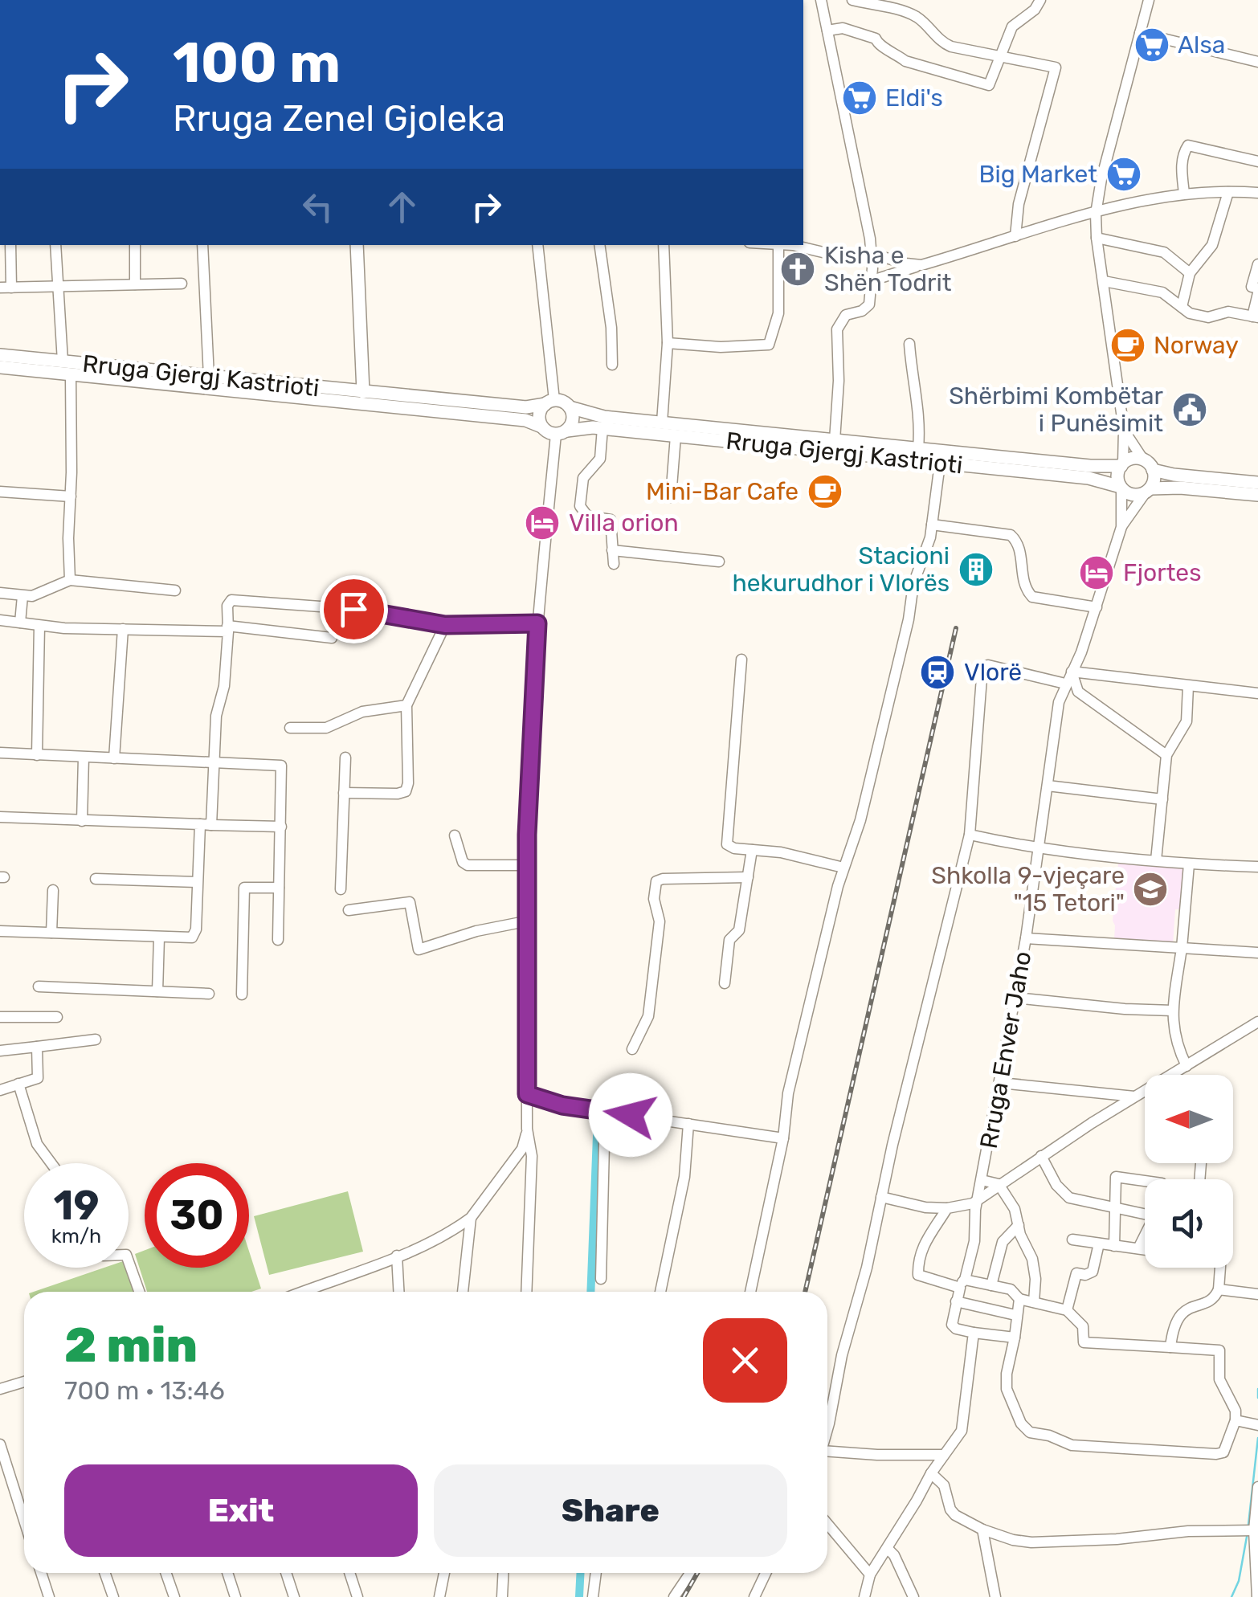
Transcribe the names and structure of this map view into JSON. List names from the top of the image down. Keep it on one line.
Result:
{"streets":{"main road":["Rruga Gjergj Kastrioti"],"street":["Rruga Enver Jaho"]},"places":{"supermarket":["Alsa","Eldi's","Big Market"],"church":["Kisha e Shën Todrit"],"cafe":["Norway","Mini-Bar Cafe"],"public building":["Shërbimi Kombëtar i Punësimit"],"hotel":["Villa orion","Fjortes"],"building":["Stacioni hekurudhor i Vlorës"],"station":["Vlorë"],"school or university":["Shkolla 9-vjeçare \"15 Tetori\""]},"north":"left","page":{"turn":["100 m","Rruga Zenel Gjoleka"],"speed":"19 km/h","limit":"30","heading":["2 min","700 m · 13:46"],"buttons":["Exit","Share"]}}
